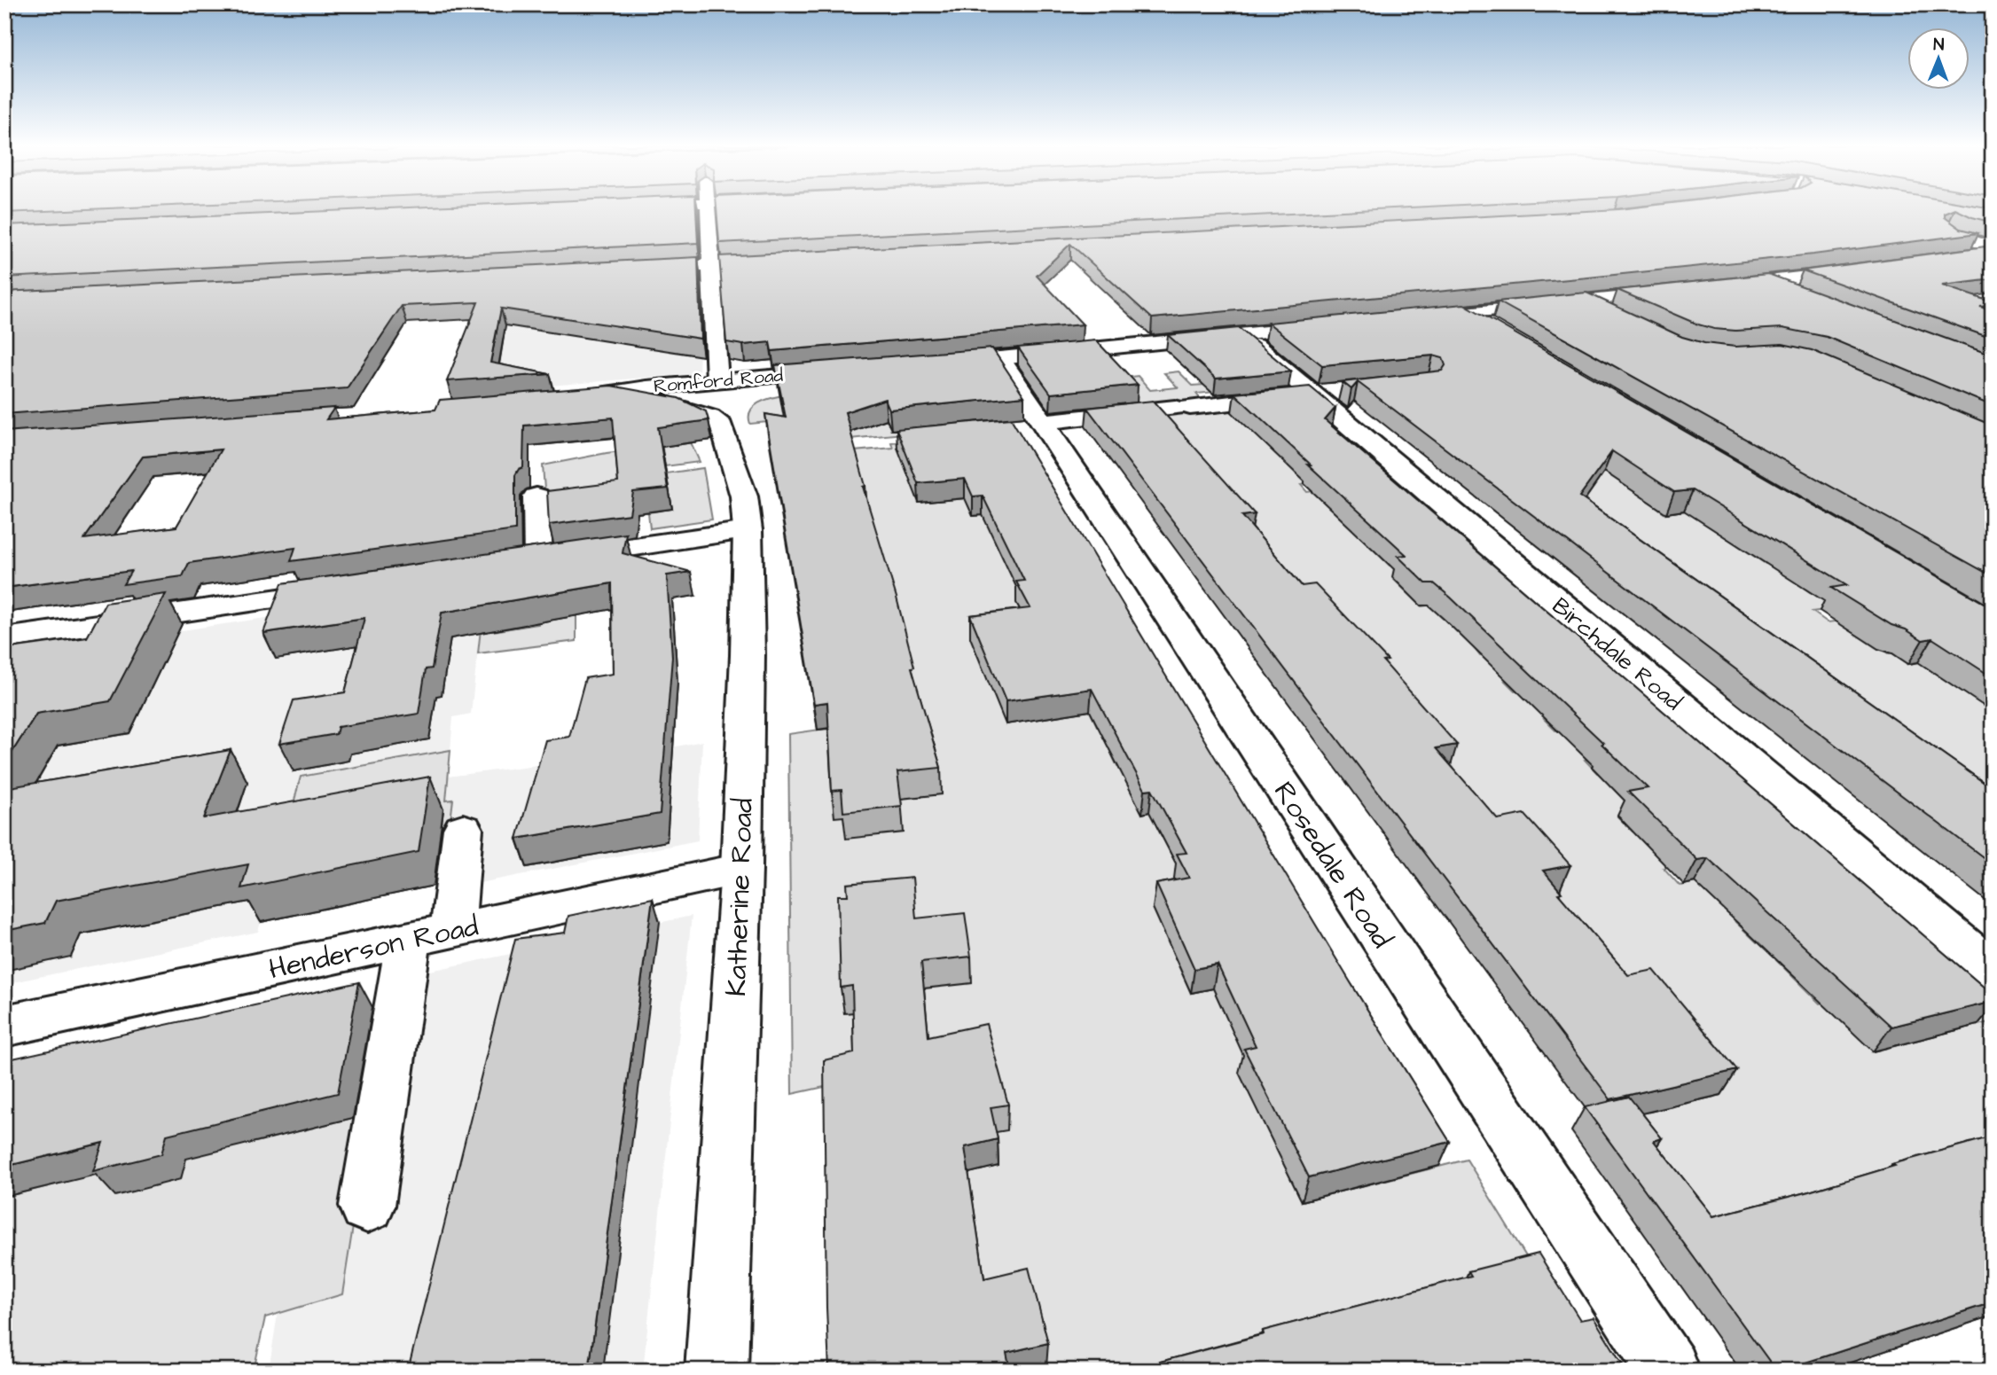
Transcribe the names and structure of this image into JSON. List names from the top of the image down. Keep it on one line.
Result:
{"streets":{"street":["Romford Road","Birchdale Road","Rosedale Road","Katherine Road","Henderson Road"]},"crossings":[["Romford Road","Katherine Road"],["Katherine Road","Henderson Road"]],"north":"top"}
